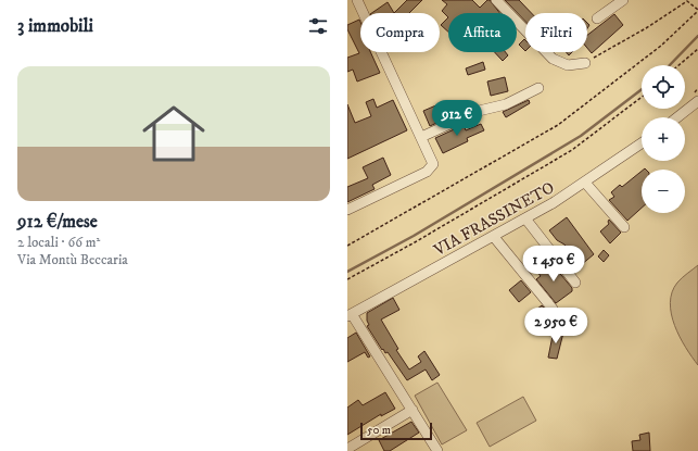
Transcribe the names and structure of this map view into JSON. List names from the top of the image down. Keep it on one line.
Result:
{"streets":{"street":["VIA FRASSINETO"]},"scale_bar":"50 m","page":{"heading":"3 immobili","chip":["Compra","Affitta","Filtri"],"list":[{"name":"912 €/mese","note":"2 locali · 66 m² · Via Montù Beccaria"}],"map_buttons":["+","−"],"price":["912 €","1 450 €","2 950 €"],"scale":"50 m"}}
